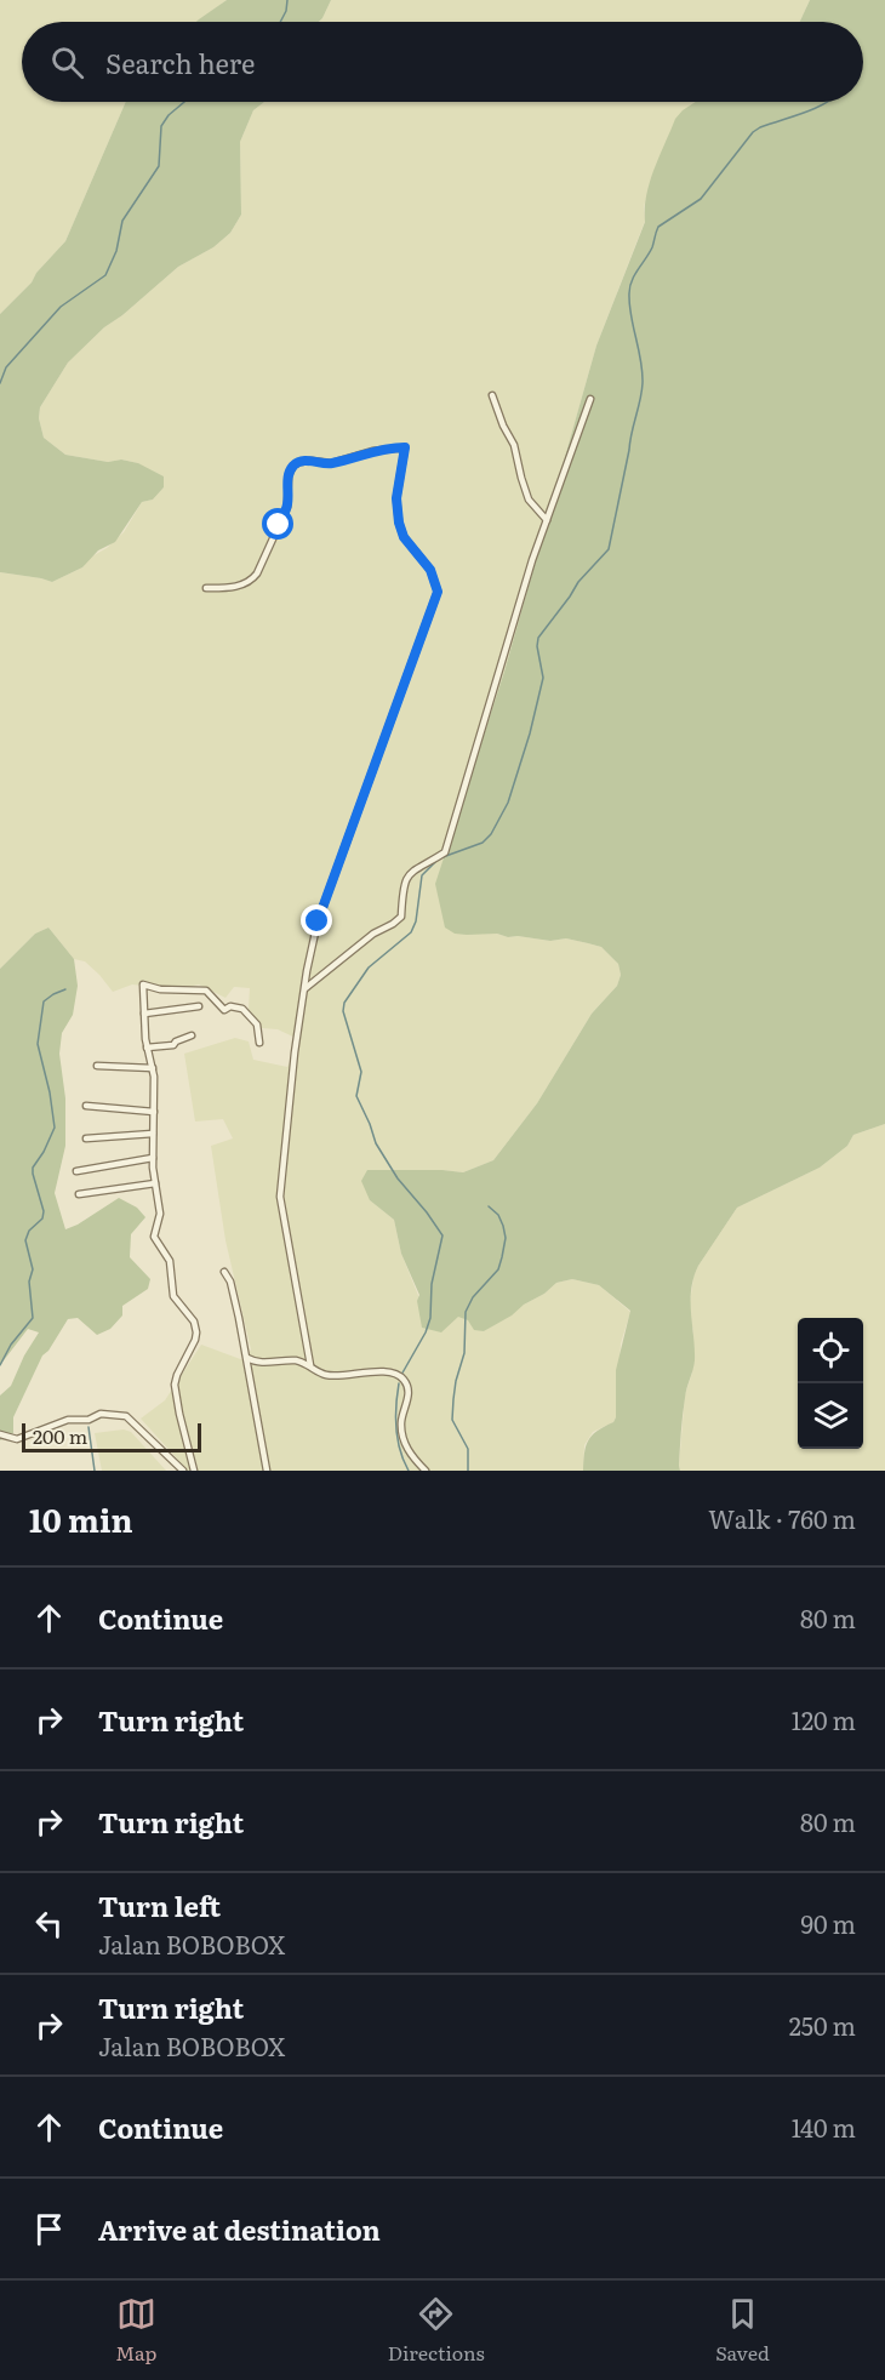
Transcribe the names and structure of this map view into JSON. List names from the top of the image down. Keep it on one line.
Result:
{"scale_bar":"200 m","page":{"search":"Search here","scale":"200 m","heading":["10 min","Walk · 760 m"],"list":[["Continue","80 m"],["Turn right","120 m"],["Turn right","80 m"],["Turn left","Jalan BOBOBOX","90 m"],["Turn right","Jalan BOBOBOX","250 m"],["Continue","140 m"],"Arrive at destination"],"nav":["Map","Directions","Saved"]}}
